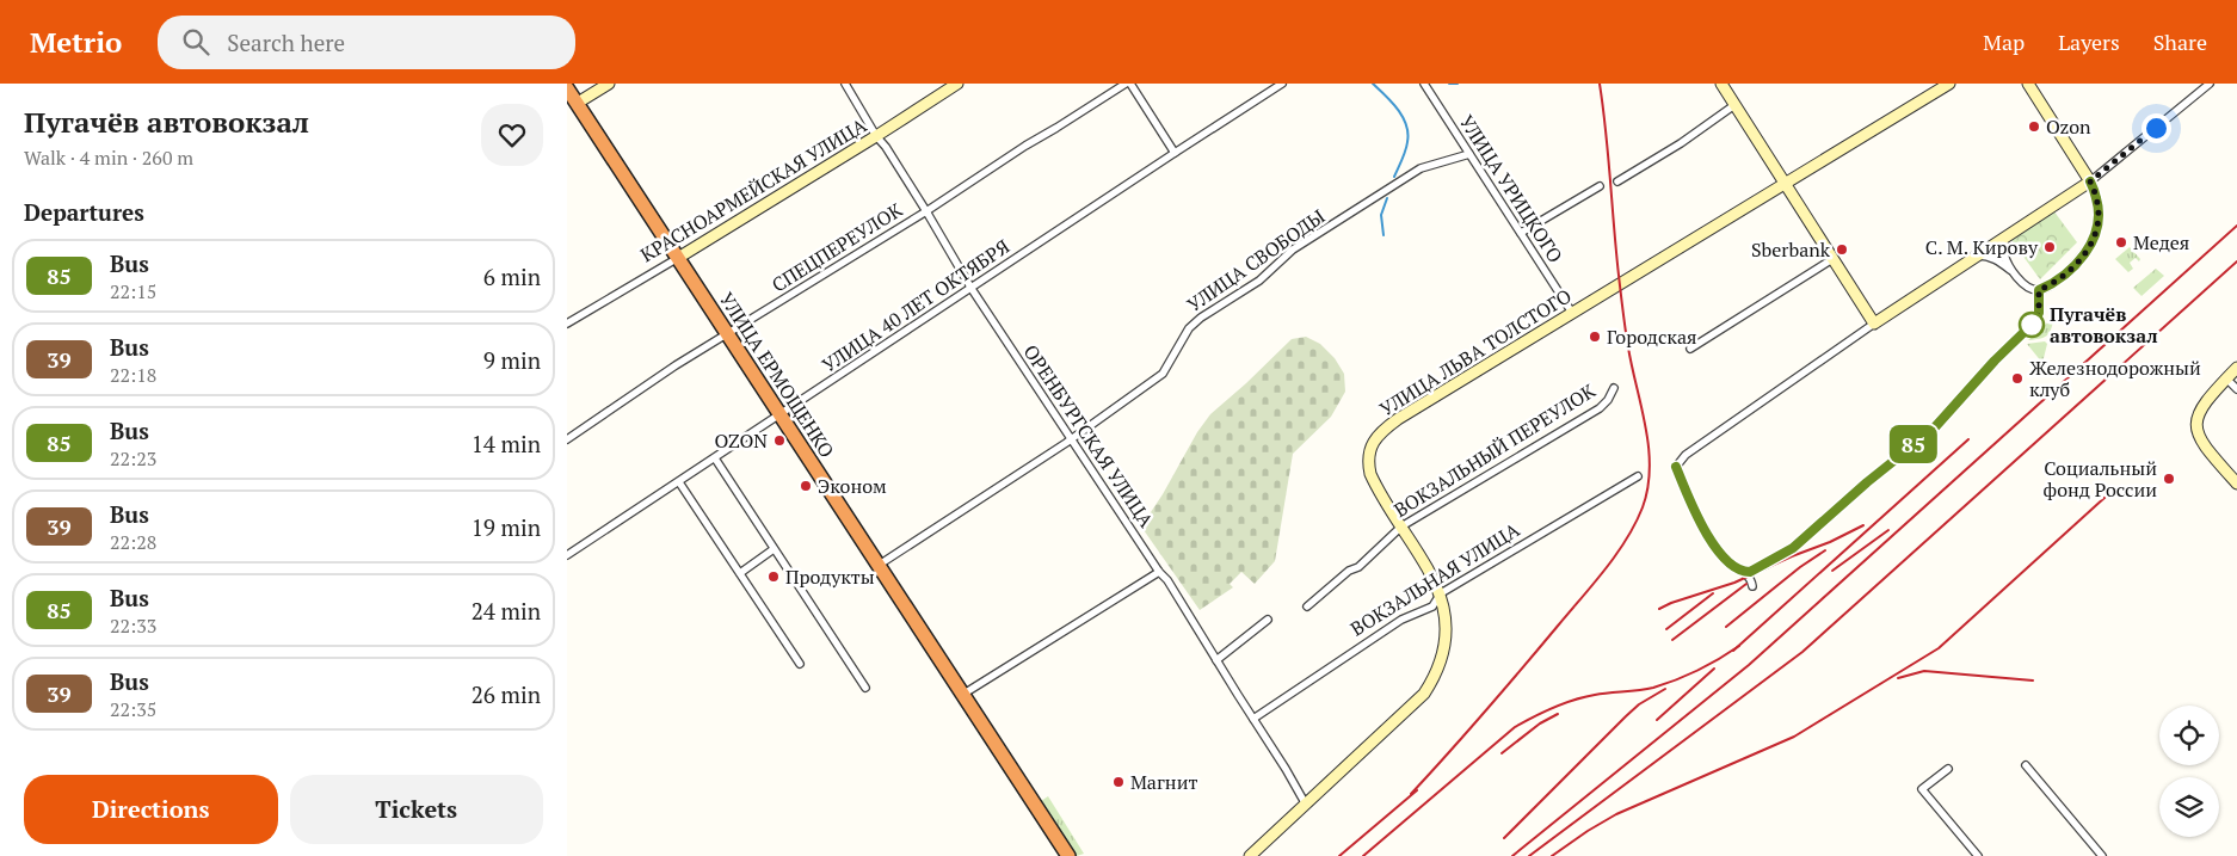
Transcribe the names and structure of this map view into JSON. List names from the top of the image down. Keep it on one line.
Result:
{"streets":{"highway":["УЛИЦА ЕРМОЩЕНКО"],"street":["УЛИЦА УРИЦКОГО","КРАСНОАРМЕЙСКАЯ УЛИЦА","СПЕЦПЕРЕУЛОК","УЛИЦА СВОБОДЫ","УЛИЦА 40 ЛЕТ ОКТЯБРЯ","УЛИЦА ЛЬВА ТОЛСТОГО","ОРЕНБУРГСКАЯ УЛИЦА","ВОКЗАЛЬНЫЙ ПЕРЕУЛОК","ВОКЗАЛЬНАЯ УЛИЦА"]},"crossings":[["УЛИЦА УРИЦКОГО","УЛИЦА СВОБОДЫ"],["УЛИЦА УРИЦКОГО","УЛИЦА ЛЬВА ТОЛСТОГО"],["КРАСНОАРМЕЙСКАЯ УЛИЦА","УЛИЦА ЕРМОЩЕНКО"],["КРАСНОАРМЕЙСКАЯ УЛИЦА","ОРЕНБУРГСКАЯ УЛИЦА"],["СПЕЦПЕРЕУЛОК","УЛИЦА ЕРМОЩЕНКО"],["СПЕЦПЕРЕУЛОК","ОРЕНБУРГСКАЯ УЛИЦА"],["УЛИЦА СВОБОДЫ","УЛИЦА ЕРМОЩЕНКО"],["УЛИЦА СВОБОДЫ","ОРЕНБУРГСКАЯ УЛИЦА"],["УЛИЦА 40 ЛЕТ ОКТЯБРЯ","УЛИЦА ЕРМОЩЕНКО"],["УЛИЦА 40 ЛЕТ ОКТЯБРЯ","ОРЕНБУРГСКАЯ УЛИЦА"],["УЛИЦА ЛЬВА ТОЛСТОГО","ОРЕНБУРГСКАЯ УЛИЦА"],["УЛИЦА ЛЬВА ТОЛСТОГО","ВОКЗАЛЬНЫЙ ПЕРЕУЛОК"],["УЛИЦА ЛЬВА ТОЛСТОГО","ВОКЗАЛЬНАЯ УЛИЦА"],["ОРЕНБУРГСКАЯ УЛИЦА","ВОКЗАЛЬНАЯ УЛИЦА"]],"places":["Ozon","Медея","С. М. Кирову","Sberbank","Пугачёв автовокзал","Городская","Железнодорожный клуб","OZON","Социальный фонд России","Эконом","Продукты","Магнит"],"lines":["bus line 85"],"page":{"header":"Metrio","search":"Search here","nav":["Map","Layers","Share"],"heading":[["Пугачёв автовокзал","Walk · 4 min · 260 m"],"Departures"],"on_map":"85","list":[{"mark":"85","name":"Bus","note":"22:15","value":"6 min"},{"mark":"39","name":"Bus","note":"22:18","value":"9 min"},{"mark":"85","name":"Bus","note":"22:23","value":"14 min"},{"mark":"39","name":"Bus","note":"22:28","value":"19 min"},{"mark":"85","name":"Bus","note":"22:33","value":"24 min"},{"mark":"39","name":"Bus","note":"22:35","value":"26 min"}],"buttons":["Directions","Tickets"]}}
